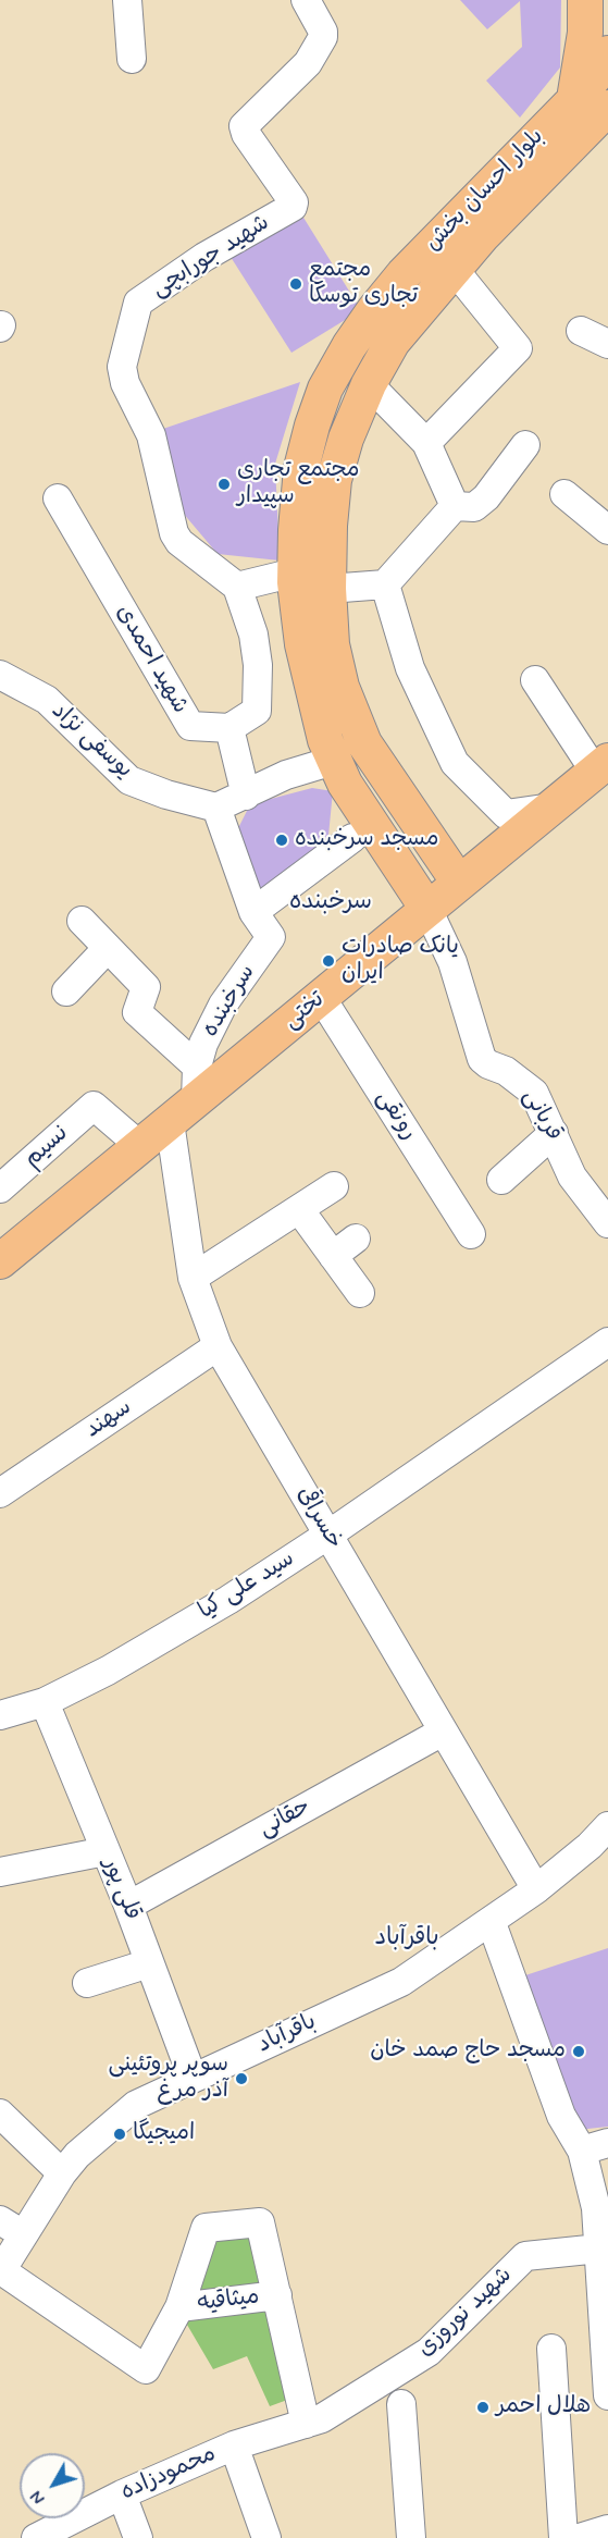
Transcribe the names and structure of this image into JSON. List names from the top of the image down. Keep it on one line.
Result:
{"streets":{"main road":["بلوار احسان بخش","تختی"],"street":["شهید جورابچی","شهید احمدی","یوسفی نژاد","سرخبنده","رونقی","قربانی","نسیم","سهند","خسراقی","سید علی کیا","حقانی","قلی پور","باقرآباد","میثاقیه","شهید نوروزی","محمودزاده"]},"crossings":[["بلوار احسان بخش","تختی"],["بلوار احسان بخش","قربانی"],["یوسفی نژاد","سرخبنده"],["سرخبنده","تختی"],["تختی","رونقی"],["تختی","قربانی"],["تختی","نسیم"],["تختی","خسراقی"],["سهند","خسراقی"],["خسراقی","سید علی کیا"],["خسراقی","حقانی"],["خسراقی","باقرآباد"],["سید علی کیا","قلی پور"],["حقانی","قلی پور"],["قلی پور","باقرآباد"],["شهید نوروزی","محمودزاده"]],"districts":["سرخبنده","باقرآباد"],"places":["مجتمع تجاری توسکا","مجتمع تجاری سپیدار","مسجد سرخبنده","یانک صادرات ایران","مسجد حاج صمد خان","سوپر پروتئینی آذر مرغ","امیجیگا","هلال احمر"],"north":"bottom left"}
